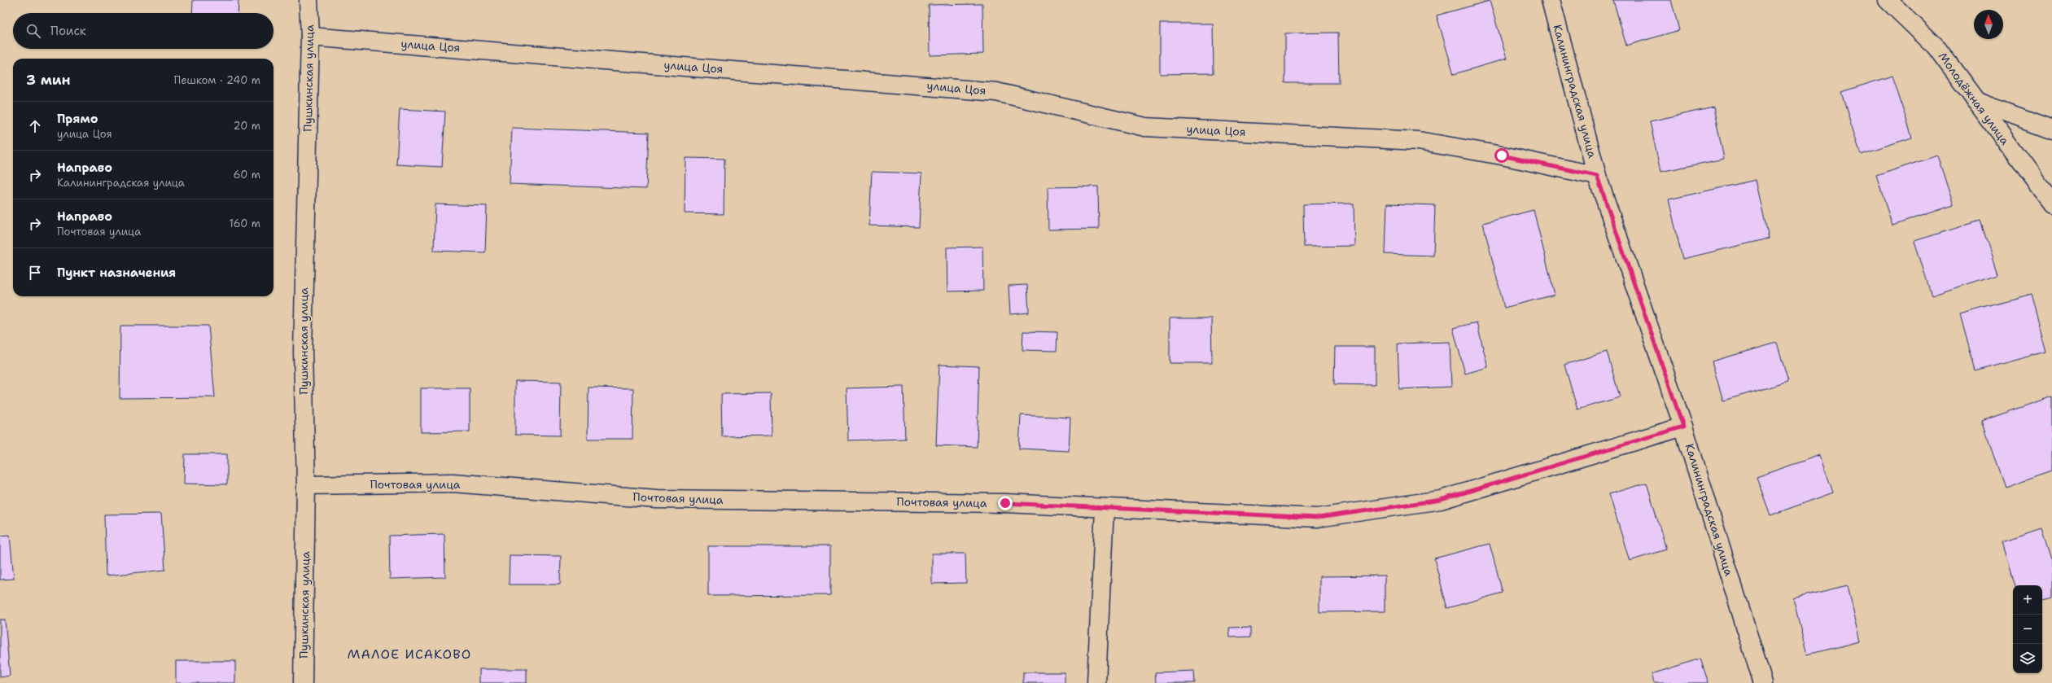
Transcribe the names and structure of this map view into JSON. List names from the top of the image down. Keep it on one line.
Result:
{"streets":{"street":["улица Цоя","Пушкинская улица","Калининградская улица","Молодёжная улица","Почтовая улица"]},"crossings":[["улица Цоя","Пушкинская улица"],["улица Цоя","Калининградская улица"],["Пушкинская улица","Почтовая улица"],["Калининградская улица","Почтовая улица"]],"districts":["МАЛОЕ ИСАКОВО"],"north":"top","page":{"search":"Поиск","heading":["3 мин","Пешком · 240 m"],"list":[["Прямо","улица Цоя","20 m"],["Направо","Калининградская улица","60 m"],["Направо","Почтовая улица","160 m"],"Пункт назначения"],"map_buttons":["+","−"]}}
